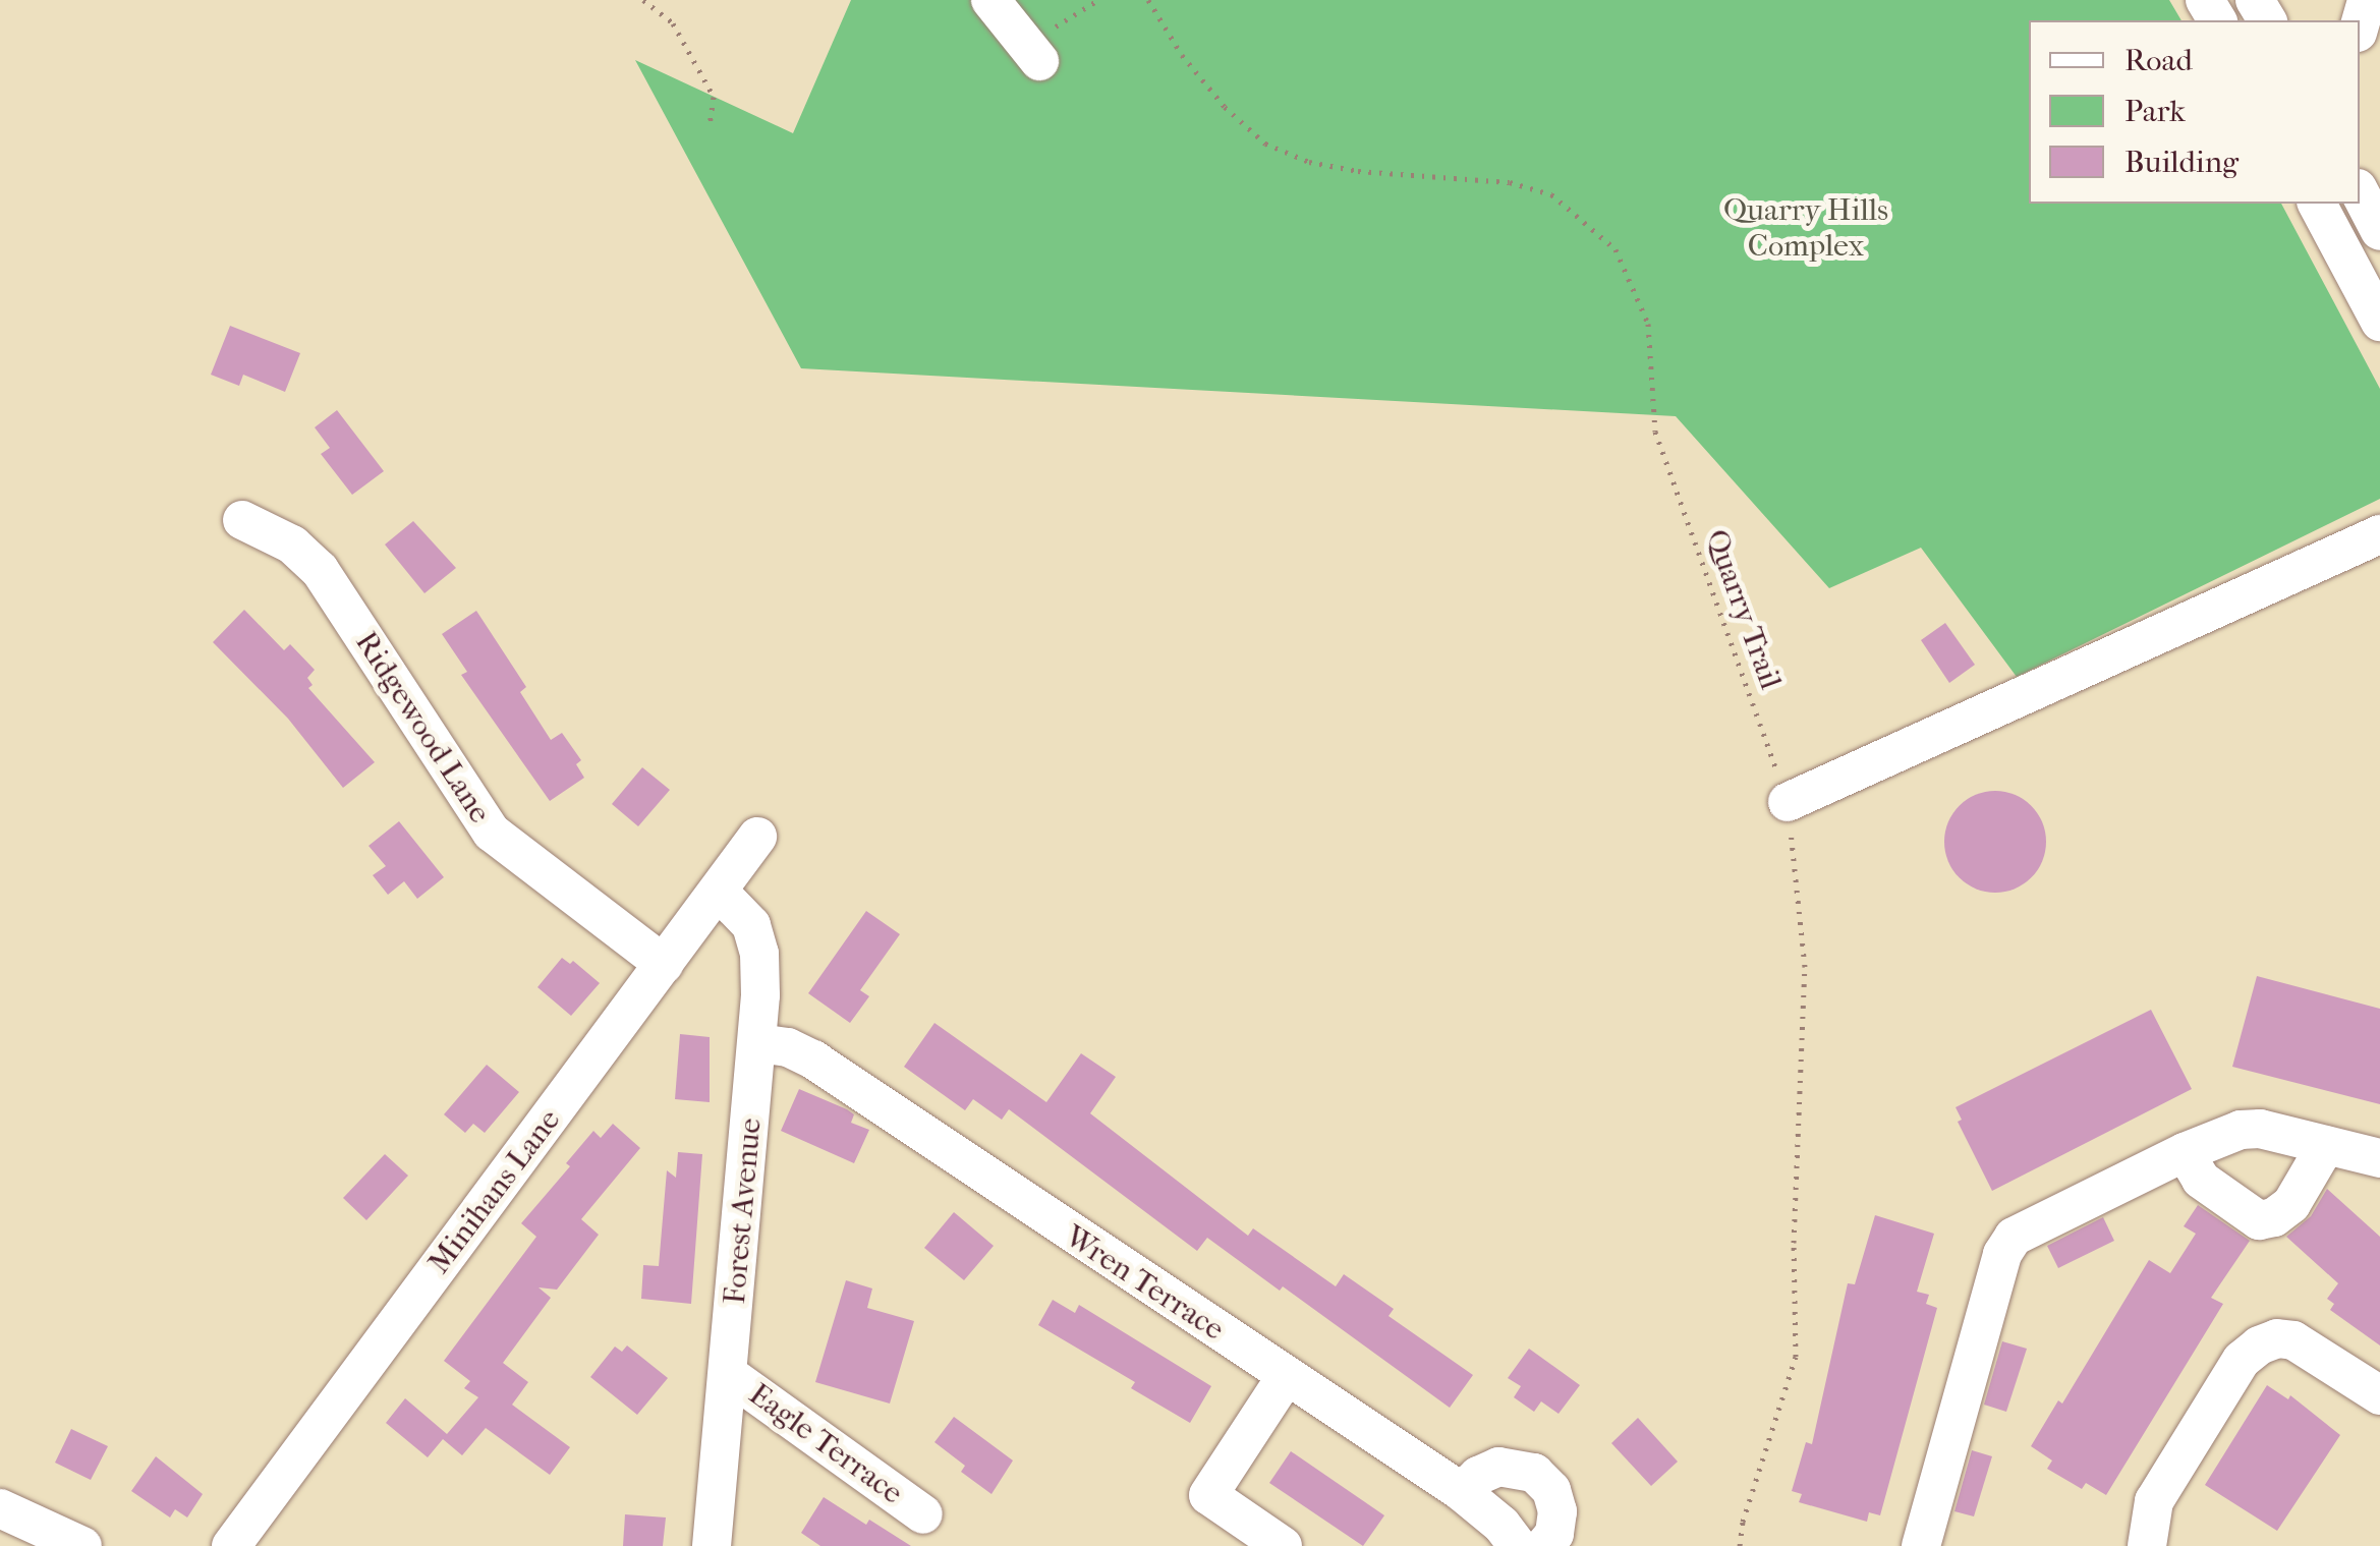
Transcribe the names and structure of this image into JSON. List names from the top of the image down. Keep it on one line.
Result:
{"streets":{"street":["Ridgewood Lane","Minihans Lane","Forest Avenue","Wren Terrace","Eagle Terrace"],"path":["Quarry Trail"]},"crossings":[["Ridgewood Lane","Minihans Lane"],["Minihans Lane","Forest Avenue"],["Forest Avenue","Wren Terrace"],["Forest Avenue","Eagle Terrace"]],"parks":["Quarry Hills Complex"],"legend":["Road","Park","Building"]}
